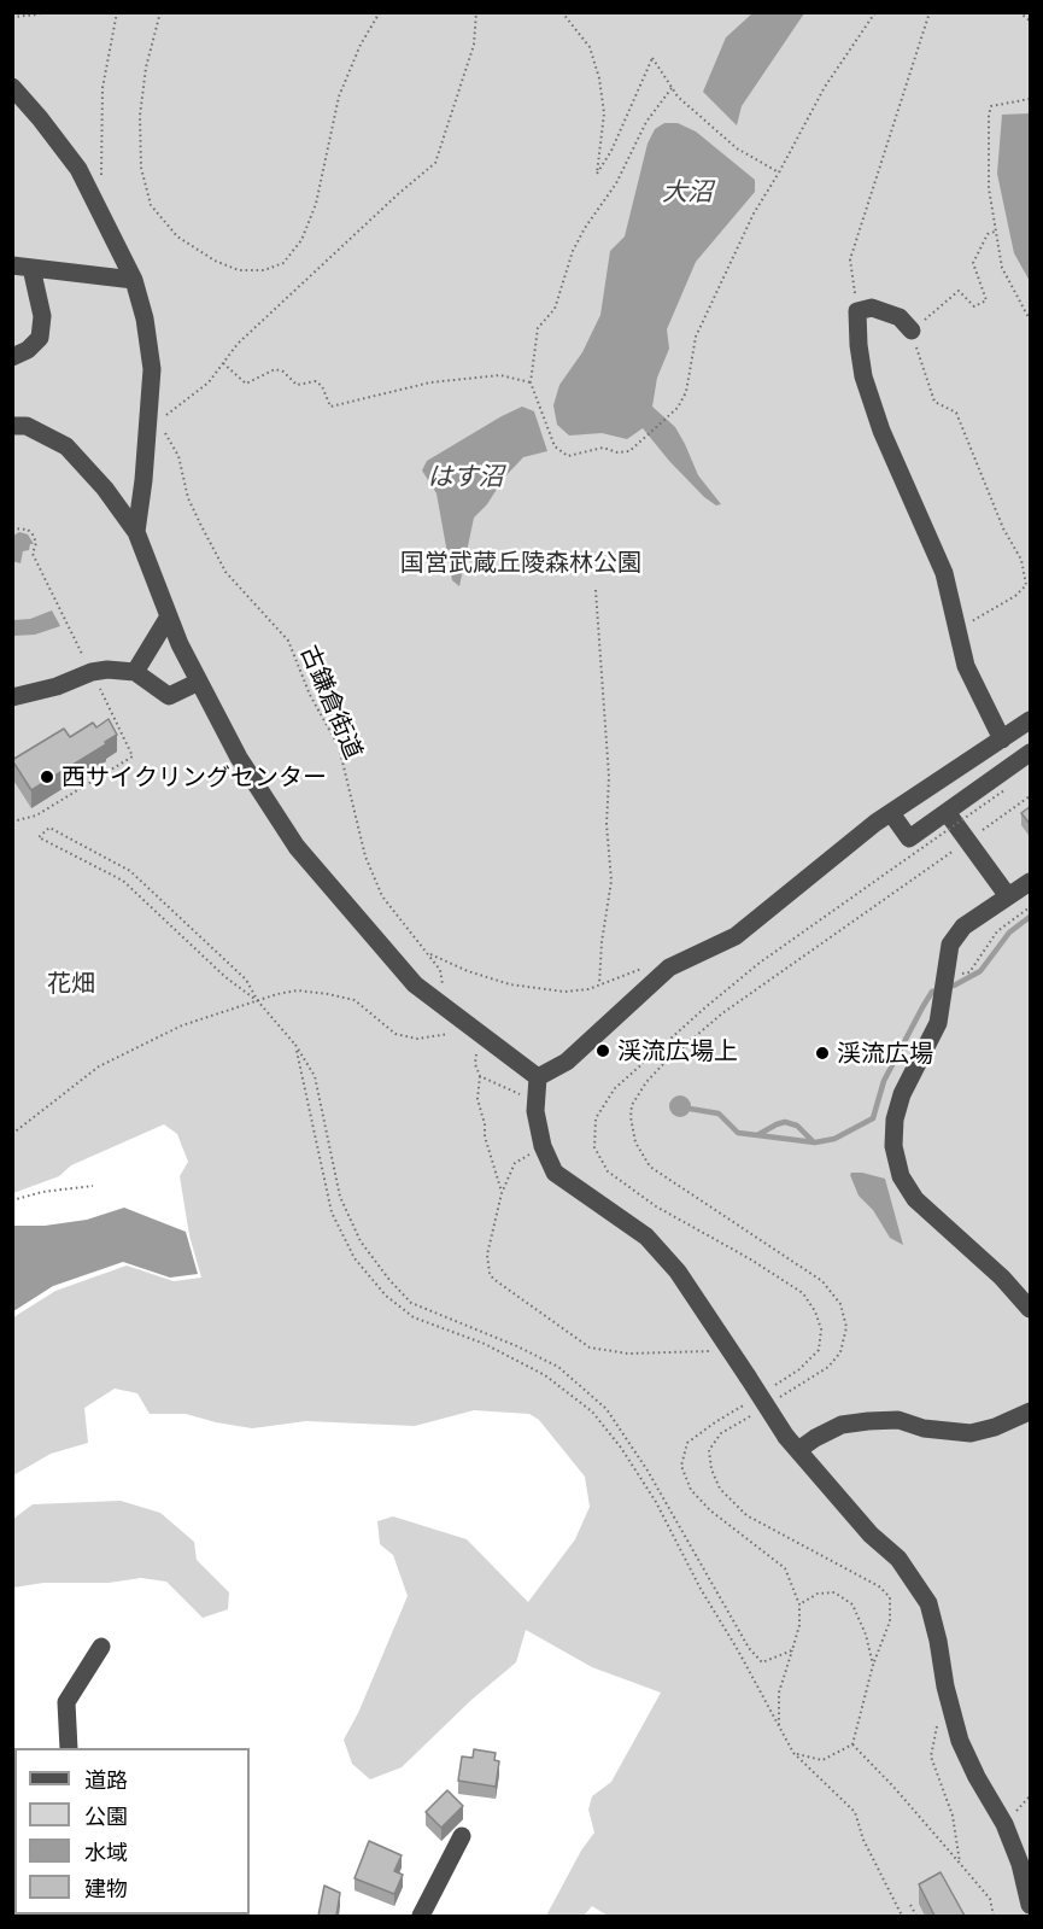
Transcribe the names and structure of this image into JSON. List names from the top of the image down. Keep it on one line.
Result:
{"streets":{"path":["古鎌倉街道"]},"water":["大沼","はす沼"],"parks":["国営武蔵丘陵森林公園","花畑"],"places":["西サイクリングセンター","渓流広場上","渓流広場"],"legend":["道路","公園","水域","建物"]}
